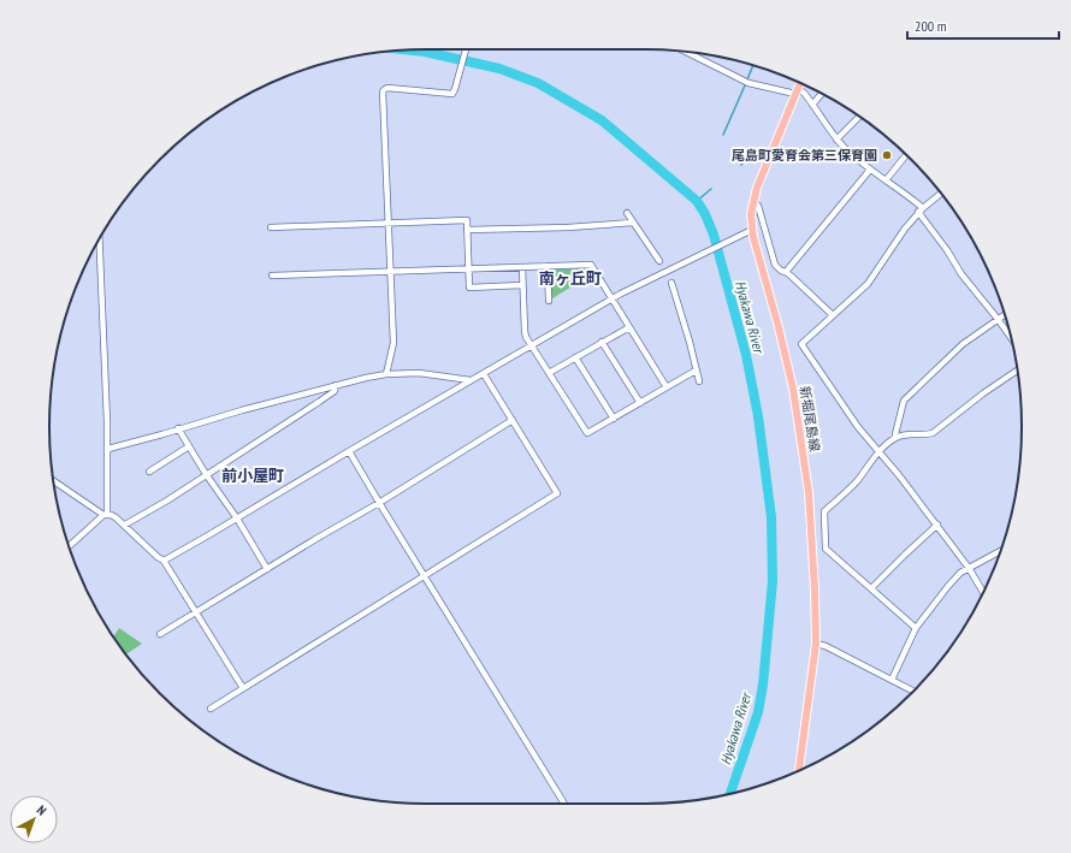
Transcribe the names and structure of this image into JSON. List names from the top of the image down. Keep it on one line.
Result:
{"streets":{"main road":["新堀尾島線"]},"districts":["南ヶ丘町","前小屋町"],"water":["Hyakawa River"],"places":["尾島町愛育会第三保育園"],"scale_bar":"200 m","north":"top right"}
